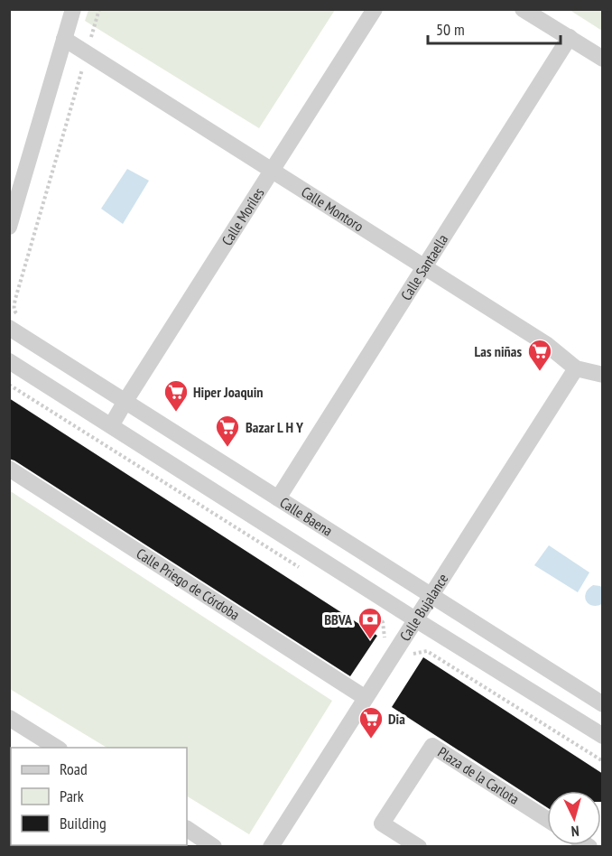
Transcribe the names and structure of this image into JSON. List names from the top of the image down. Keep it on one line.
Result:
{"streets":{"street":["Calle Montoro","Calle Moriles","Calle Santaella","Calle Baena","Calle Priego de Córdoba","Calle Bujalance","Plaza de la Carlota"]},"crossings":[["Calle Montoro","Calle Moriles"],["Calle Montoro","Calle Santaella"],["Calle Montoro","Calle Bujalance"],["Calle Moriles","Calle Baena"],["Calle Santaella","Calle Baena"],["Calle Baena","Calle Bujalance"],["Calle Priego de Córdoba","Calle Bujalance"]],"places":{"supermarket":["Las niñas","Hiper Joaquin","Bazar L H Y","Dia"],"bank":["BBVA"]},"legend":["Road","Park","Building"],"scale_bar":"50 m","north":"bottom"}
